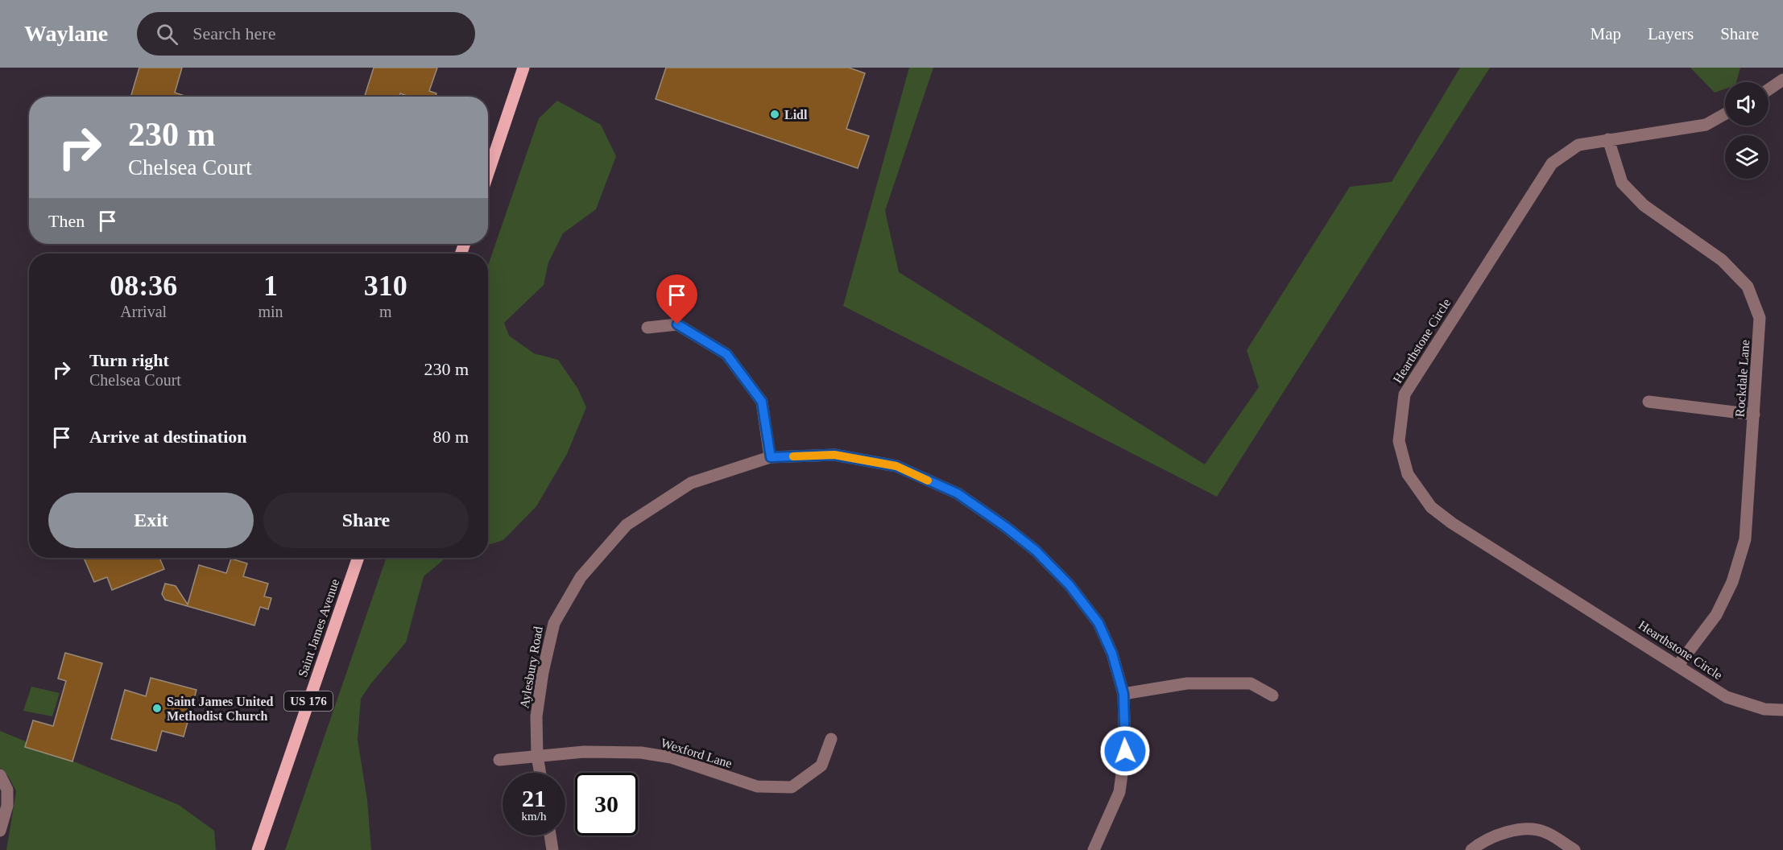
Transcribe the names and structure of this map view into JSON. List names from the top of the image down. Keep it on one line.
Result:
{"streets":{"main road":["Saint James Avenue","US 176"],"street":["Hearthstone Circle","Rockdale Lane","Aylesbury Road","Wexford Lane"]},"crossings":[["Hearthstone Circle","Rockdale Lane"],["Aylesbury Road","Wexford Lane"]],"places":["Lidl","Saint James United Methodist Church"],"page":{"header":"Waylane","search":"Search here","nav":["Map","Layers","Share"],"turn":["230 m","Chelsea Court"],"then":"Then","eta":["08:36","Arrival","1","min","310","m"],"list":[{"name":"Turn right","note":"Chelsea Court","value":"230 m"},{"name":"Arrive at destination","value":"80 m"}],"buttons":["Exit","Share"],"speed":"21 km/h","limit":"30"}}
